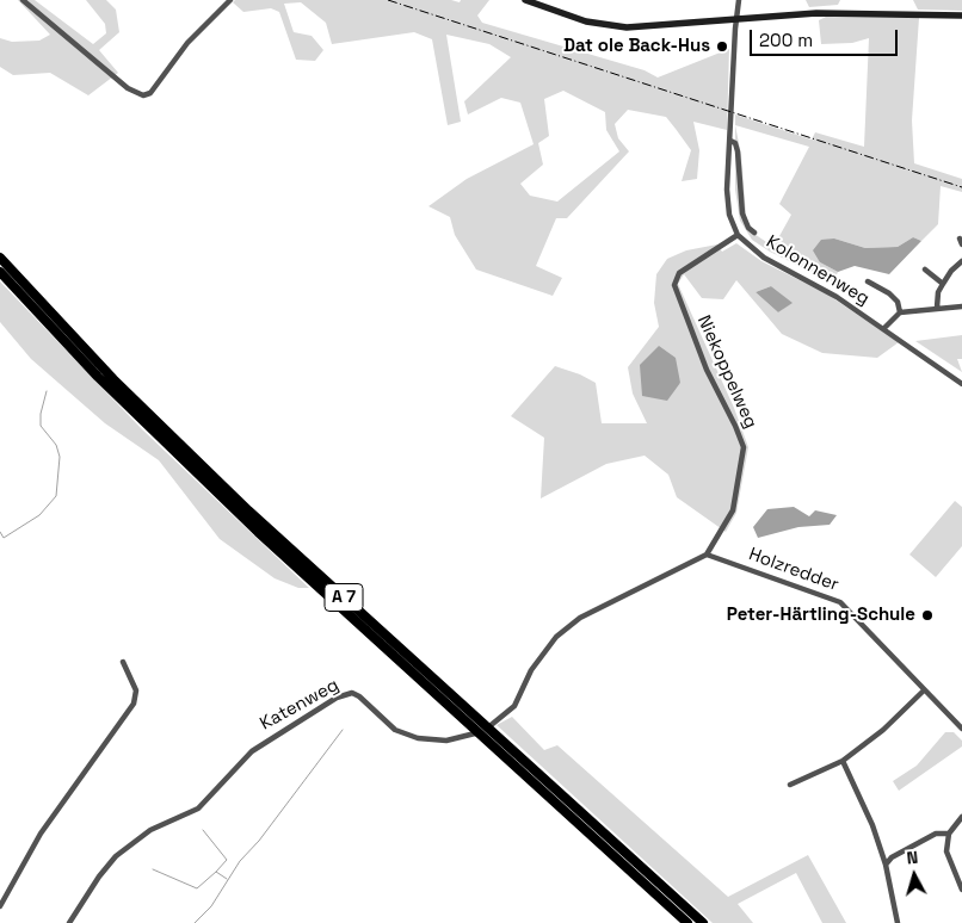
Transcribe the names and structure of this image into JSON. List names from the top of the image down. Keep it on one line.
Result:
{"streets":{"highway":["A 7"],"street":["Kolonnenweg","Niekoppelweg","Holzredder","Katenweg"]},"crossings":[["Kolonnenweg","Niekoppelweg"],["Niekoppelweg","Holzredder"],["Niekoppelweg","Katenweg"],["Holzredder","Katenweg"]],"places":["Dat ole Back-Hus","Peter-Härtling-Schule"],"scale_bar":"200 m","north":"top"}
